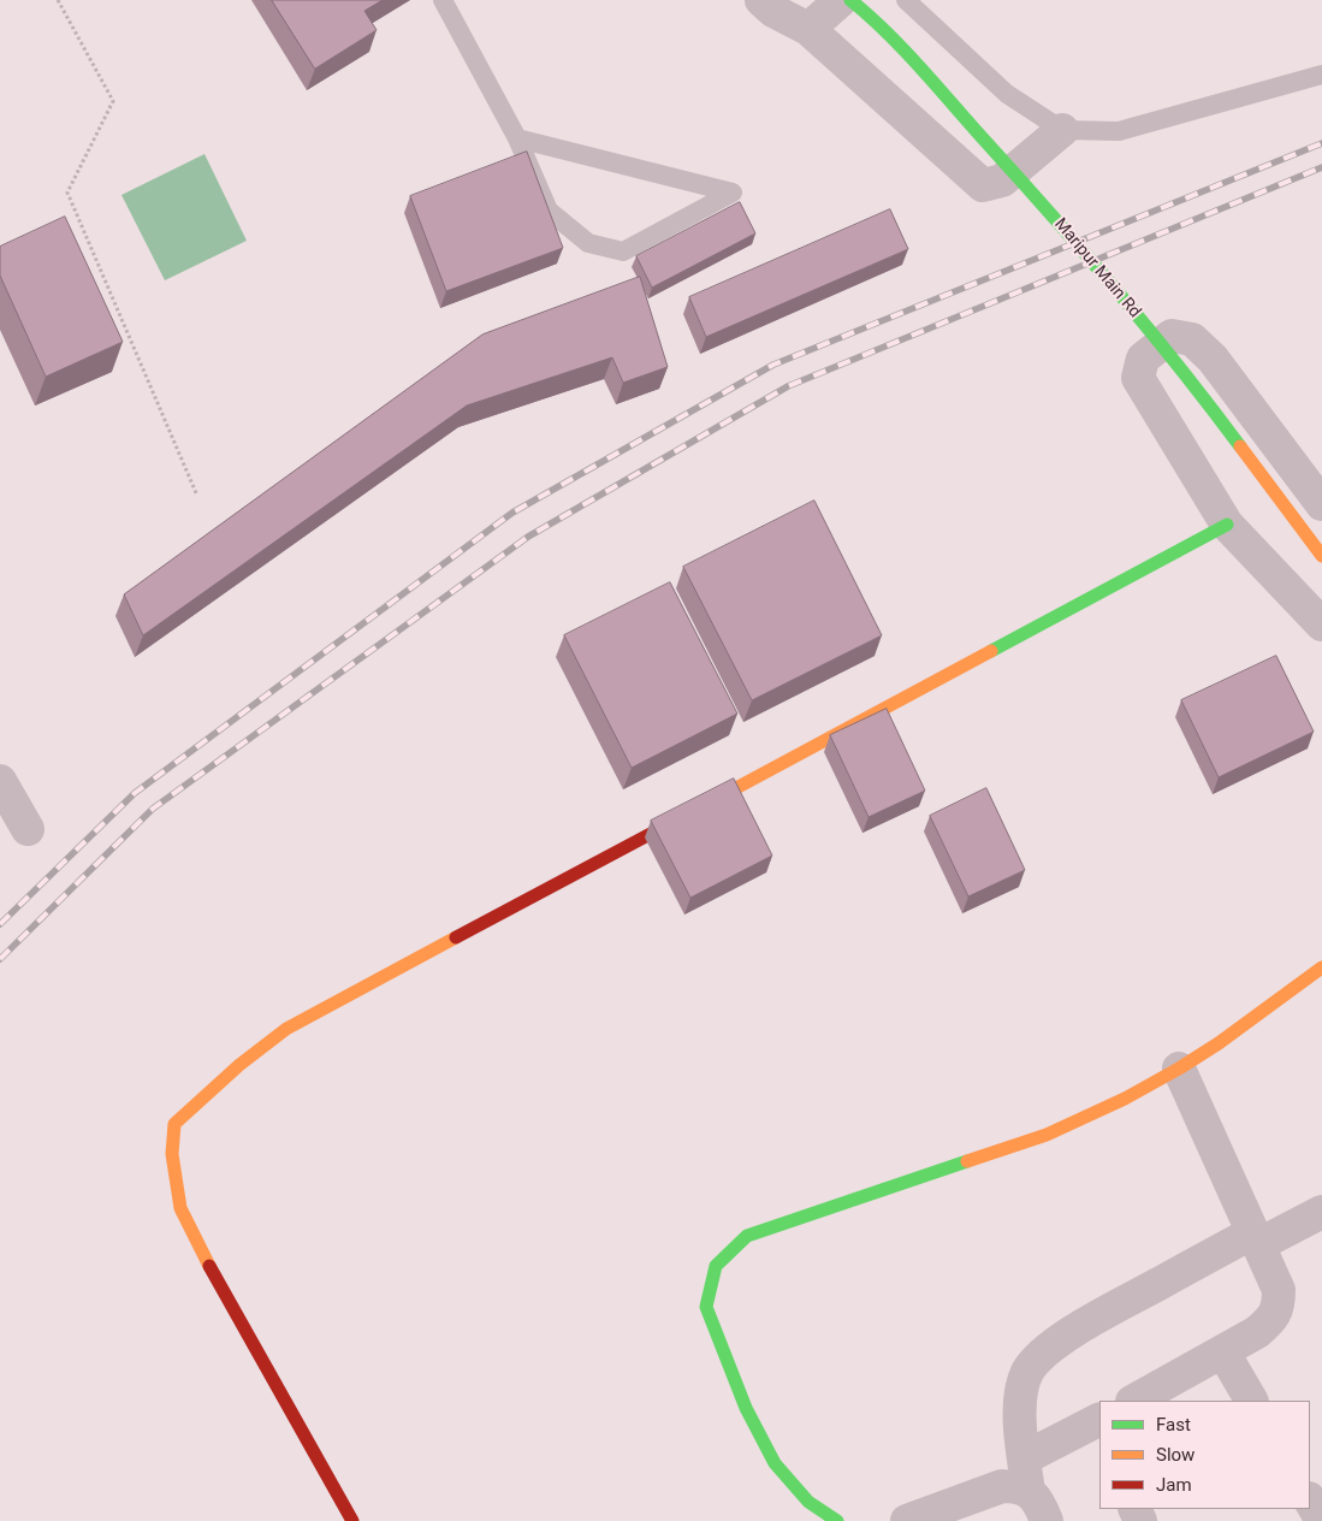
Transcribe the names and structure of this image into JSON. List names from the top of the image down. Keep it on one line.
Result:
{"streets":{"street":["Maripur Main Rd"]},"legend":["Fast","Slow","Jam"]}
